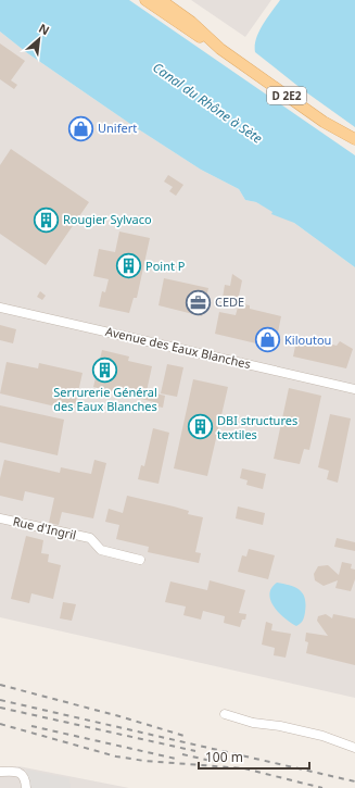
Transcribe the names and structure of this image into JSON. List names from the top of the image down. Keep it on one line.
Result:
{"streets":{"main road":["D 2E2"],"street":["Avenue des Eaux Blanches","Rue d'Ingril"]},"water":["Canal du Rhône à Sète"],"places":{"shop":["Unifert","Kiloutou"],"building":["Rougier Sylvaco","Point P","Serrurerie Général des Eaux Blanches","DBI structures textiles"],"office":["CEDE"]},"scale_bar":"100 m","north":"top right"}
